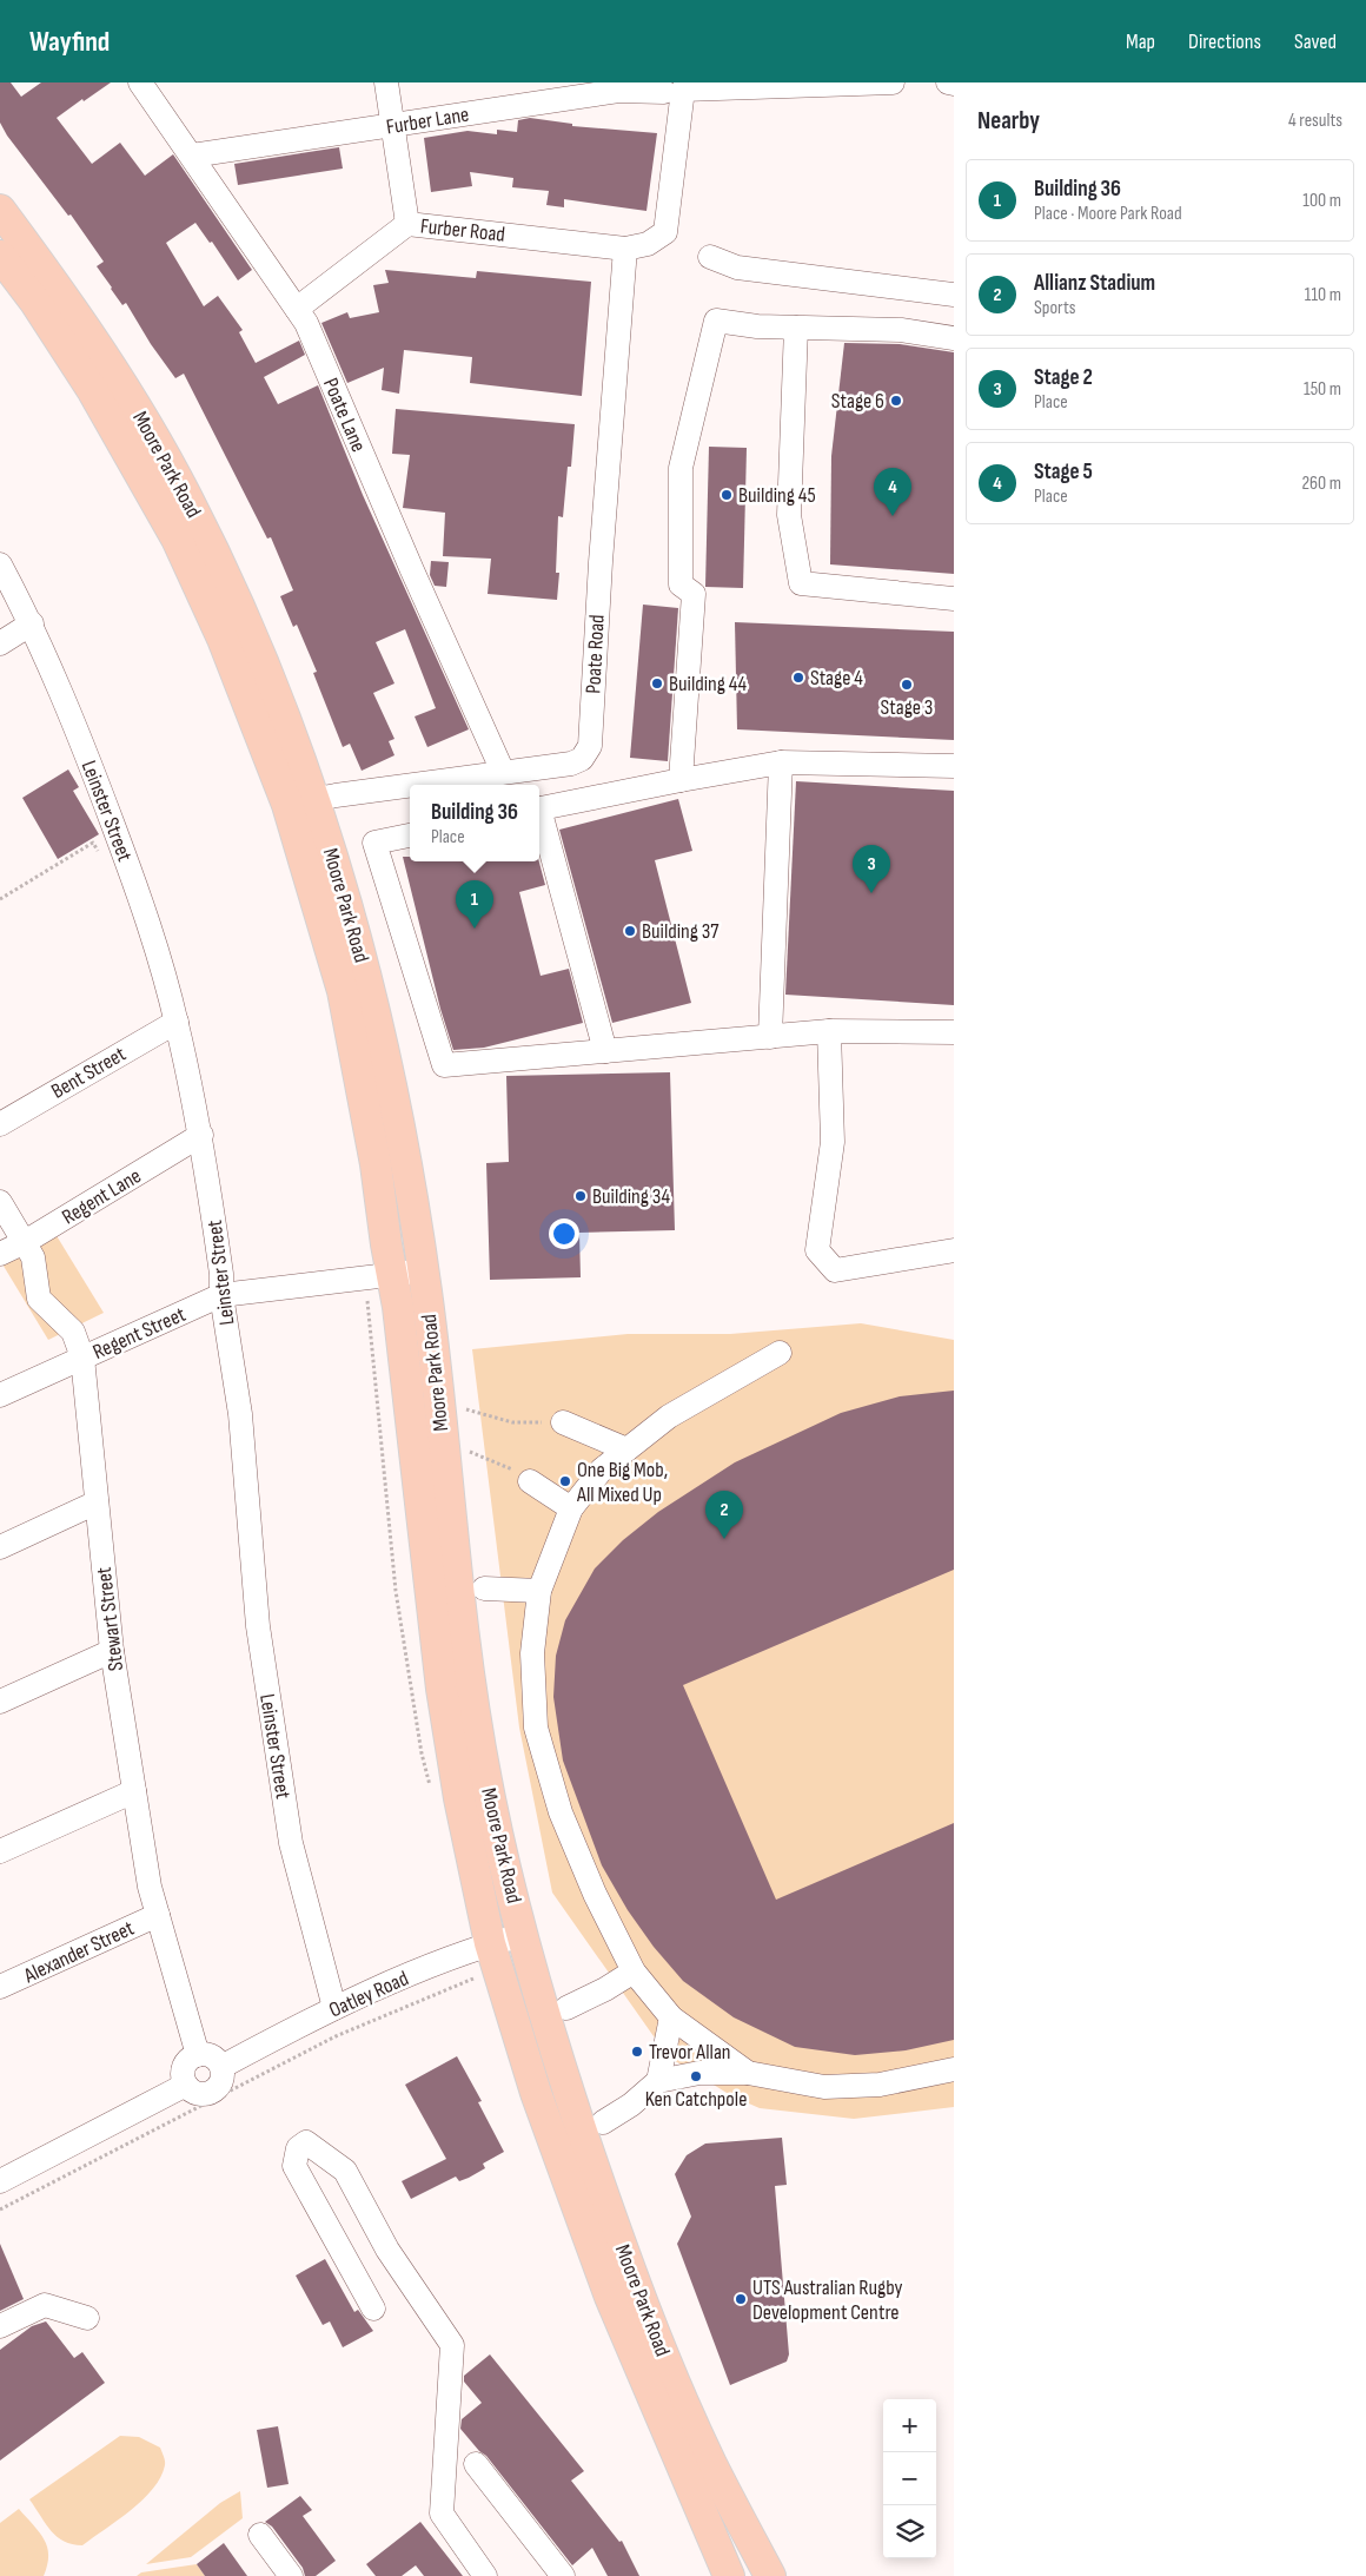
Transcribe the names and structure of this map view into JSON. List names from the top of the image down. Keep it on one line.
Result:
{"streets":{"main road":["Moore Park Road"],"street":["Furber Lane","Furber Road","Poate Lane","Poate Road","Leinster Street","Bent Street","Regent Lane","Regent Street","Stewart Street","Alexander Street","Oatley Road"]},"crossings":[["Furber Lane","Furber Road"],["Furber Lane","Poate Lane"],["Furber Road","Poate Road"],["Poate Lane","Poate Road"],["Moore Park Road","Poate Road"],["Moore Park Road","Regent Street"],["Moore Park Road","Oatley Road"],["Leinster Street","Bent Street"],["Leinster Street","Regent Lane"],["Leinster Street","Regent Street"],["Leinster Street","Oatley Road"],["Regent Lane","Stewart Street"],["Regent Street","Stewart Street"],["Stewart Street","Alexander Street"],["Stewart Street","Oatley Road"]],"places":["Stage 6","Building 45","Stage 4","Building 44","Stage 3","Building 37","Building 34","One Big Mob, All Mixed Up","Trevor Allan","Ken Catchpole","UTS Australian Rugby Development Centre"],"page":{"header":"Wayfind","nav":["Map","Directions","Saved"],"heading":["Nearby","4 results"],"list":[{"mark":"1","name":"Building 36","note":"Place · Moore Park Road","value":"100 m"},{"mark":"2","name":"Allianz Stadium","note":"Sports","value":"110 m"},{"mark":"3","name":"Stage 2","note":"Place","value":"150 m"},{"mark":"4","name":"Stage 5","note":"Place","value":"260 m"}],"pins":["4","3","1","2"],"popup":["Building 36","Place"],"map_buttons":["+","−"]}}
